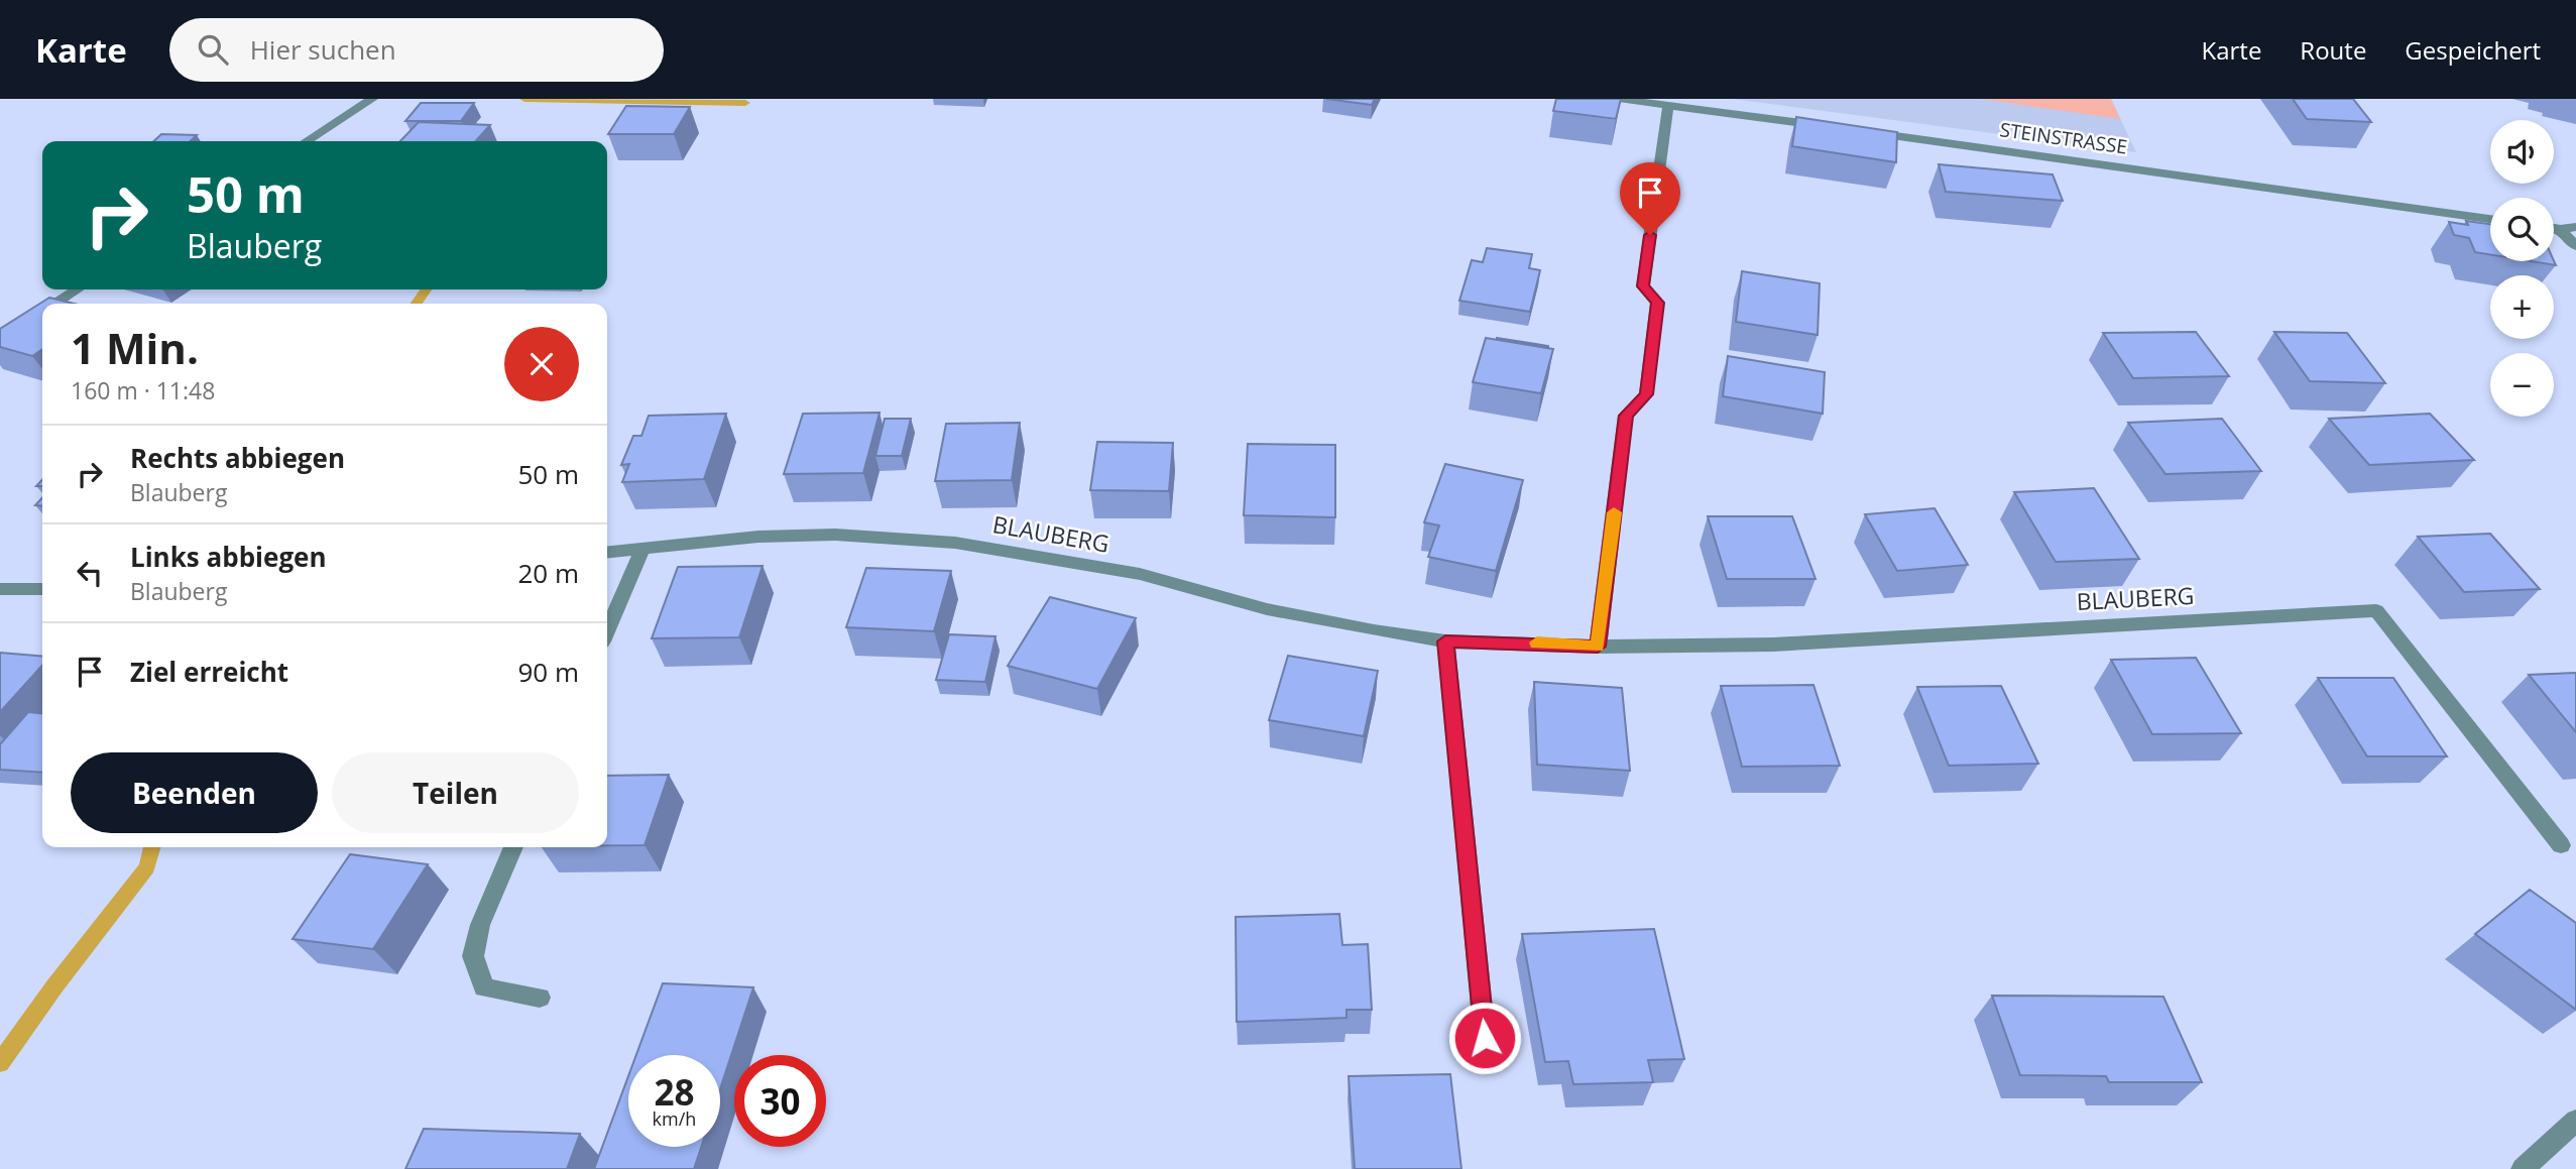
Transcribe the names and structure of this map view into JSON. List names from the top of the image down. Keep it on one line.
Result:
{"streets":{"street":["STEINSTRASSE","BLAUBERG"]},"page":{"header":"Karte","search":"Hier suchen","nav":["Karte","Route","Gespeichert"],"map_buttons":["+","−"],"turn":["50 m","Blauberg"],"heading":["1 Min.","160 m · 11:48"],"list":[{"name":"Rechts abbiegen","note":"Blauberg","value":"50 m"},{"name":"Links abbiegen","note":"Blauberg","value":"20 m"},{"name":"Ziel erreicht","value":"90 m"}],"buttons":["Beenden","Teilen"],"speed":"28 km/h","limit":"30"}}
